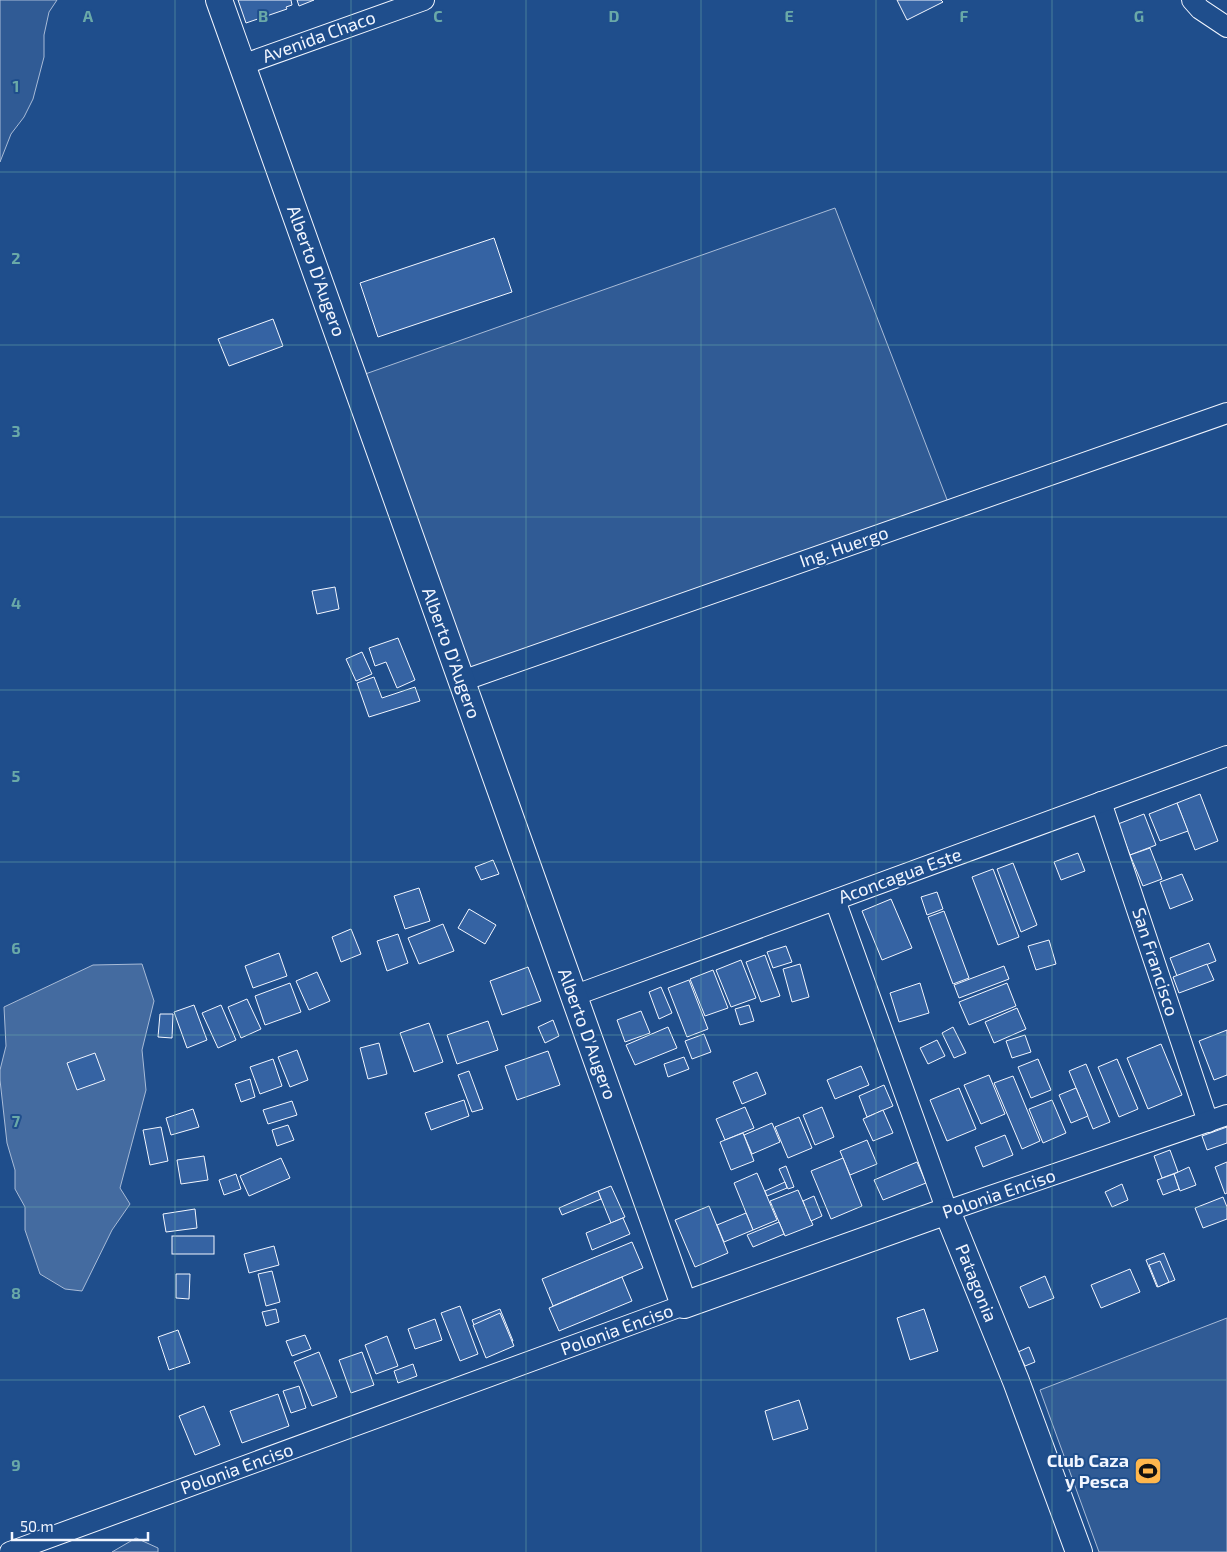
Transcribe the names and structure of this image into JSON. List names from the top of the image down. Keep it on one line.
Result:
{"streets":{"main road":["Alberto D'Augero","Polonia Enciso","Patagonia"],"street":["Avenida Chaco","Ing. Huergo","Aconcagua Este","San Francisco"]},"crossings":[["Avenida Chaco","Alberto D'Augero"],["Alberto D'Augero","Ing. Huergo"],["Alberto D'Augero","Aconcagua Este"],["Alberto D'Augero","Polonia Enciso"],["Aconcagua Este","San Francisco"],["Aconcagua Este","Patagonia"],["San Francisco","Polonia Enciso"],["Polonia Enciso","Patagonia"]],"places":{"sports":["Club Caza y Pesca"]},"scale_bar":"50 m","grid":{"columns":["A","B","C","D","E","F","G"],"rows":["1","2","3","4","5","6","7","8","9"]}}
